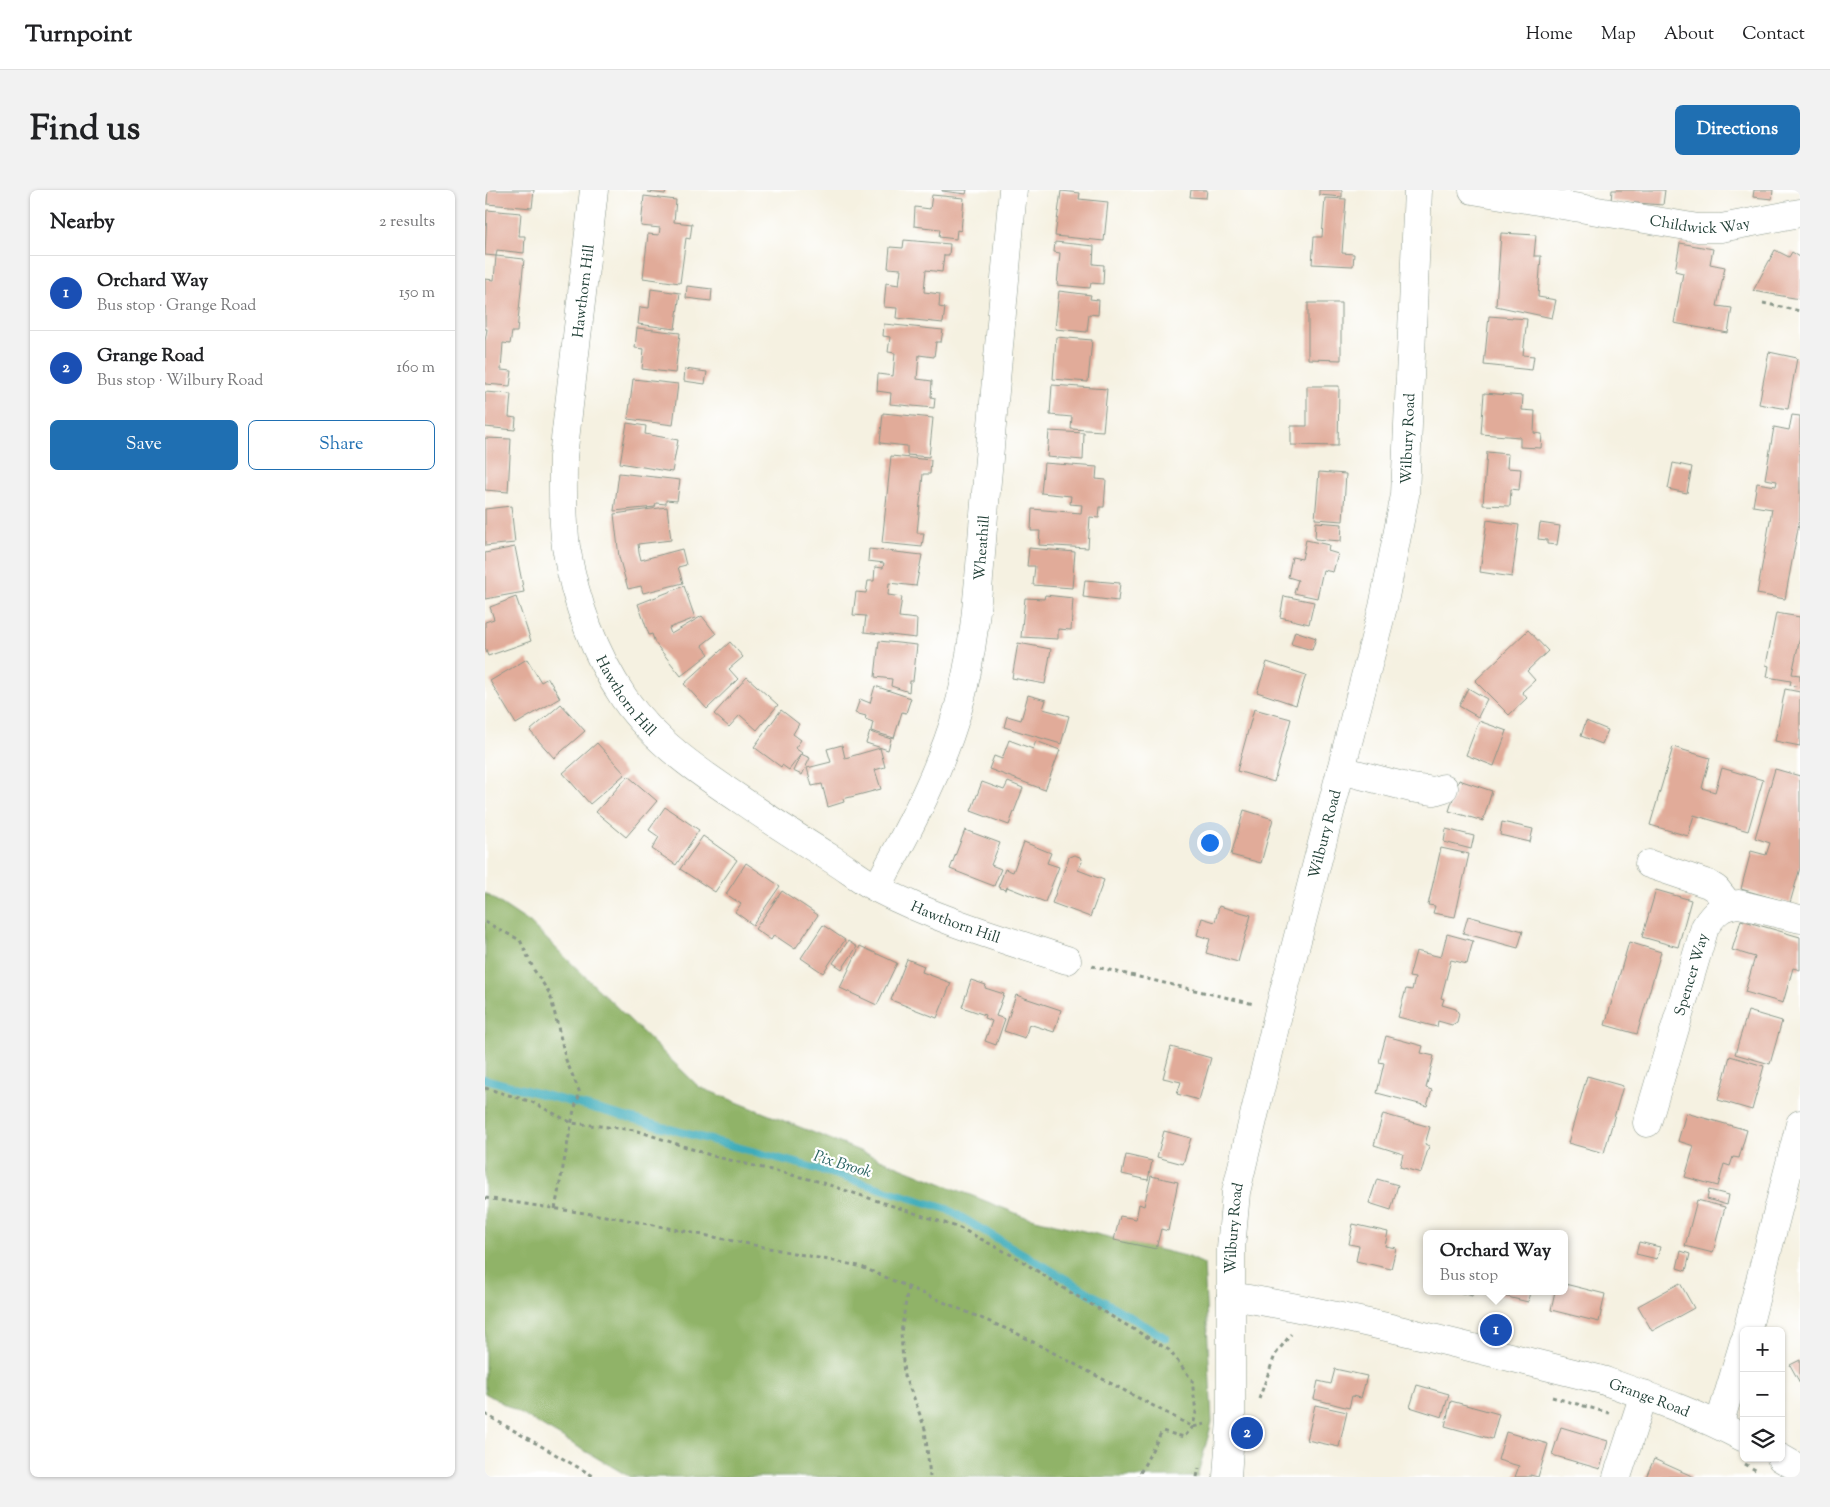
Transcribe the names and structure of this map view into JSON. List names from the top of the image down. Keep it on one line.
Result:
{"streets":{"street":["Childwick Way","Hawthorn Hill","Wilbury Road","Wheathill","Spencer Way","Grange Road"]},"crossings":[["Hawthorn Hill","Wheathill"],["Wilbury Road","Grange Road"]],"water":["Pix Brook"],"page":{"header":"Turnpoint","nav":["Home","Map","About","Contact"],"title":"Find us","buttons":["Directions",["Save","Share"]],"heading":["Nearby","2 results"],"list":[{"mark":"1","name":"Orchard Way","note":"Bus stop · Grange Road","value":"150 m"},{"mark":"2","name":"Grange Road","note":"Bus stop · Wilbury Road","value":"160 m"}],"popup":["Orchard Way","Bus stop"],"pins":["1","2"],"map_buttons":["+","−"]}}
